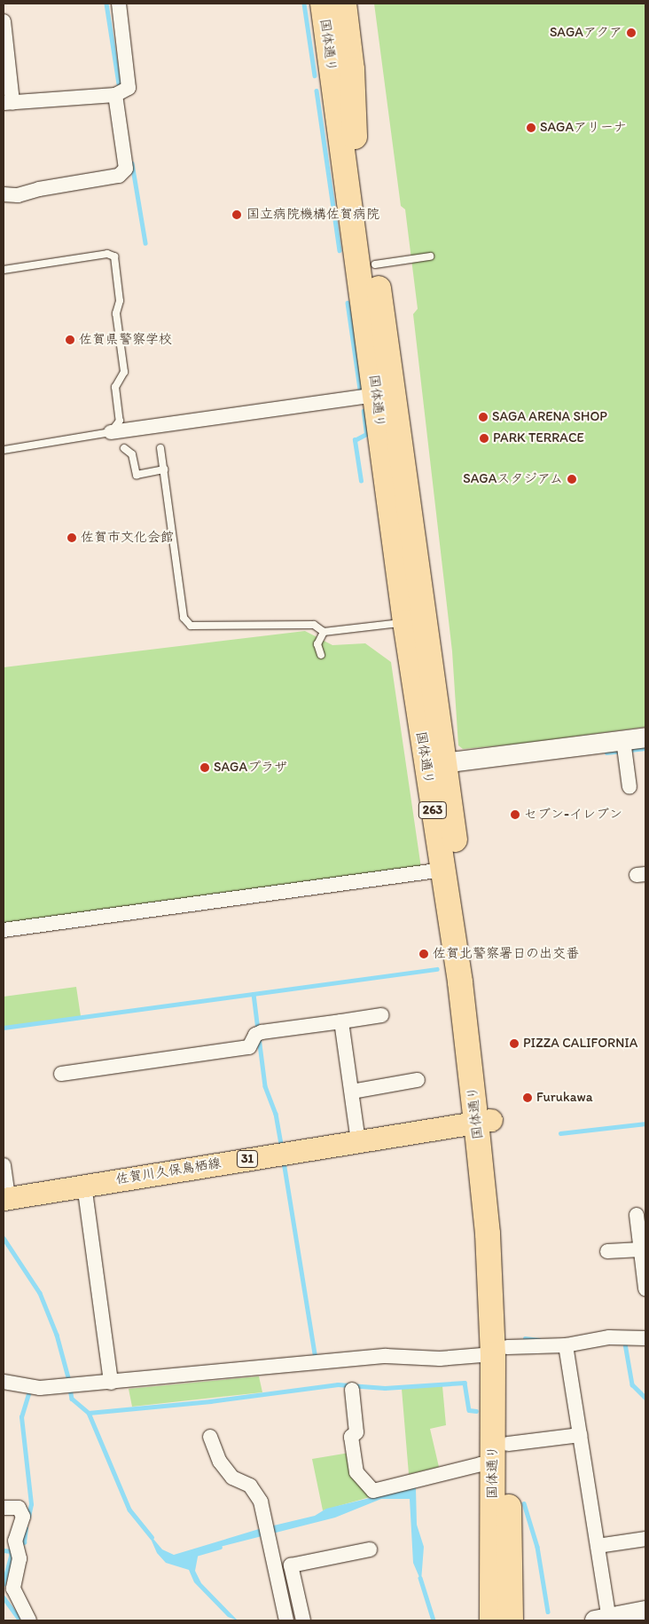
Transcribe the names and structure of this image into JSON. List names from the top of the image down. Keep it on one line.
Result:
{"streets":{"highway":["国体通り","263"],"main road":["31","佐賀川久保鳥栖線"]},"crossings":[["国体通り","佐賀川久保鳥栖線"]],"places":["SAGAアクア","SAGAアリーナ","国立病院機構佐賀病院","佐賀県警察学校","SAGA ARENA SHOP","PARK TERRACE","SAGAスタジアム","佐賀市文化会館","SAGAプラザ","セブン-イレブン","佐賀北警察署日の出交番","PIZZA CALIFORNIA","Furukawa"]}
